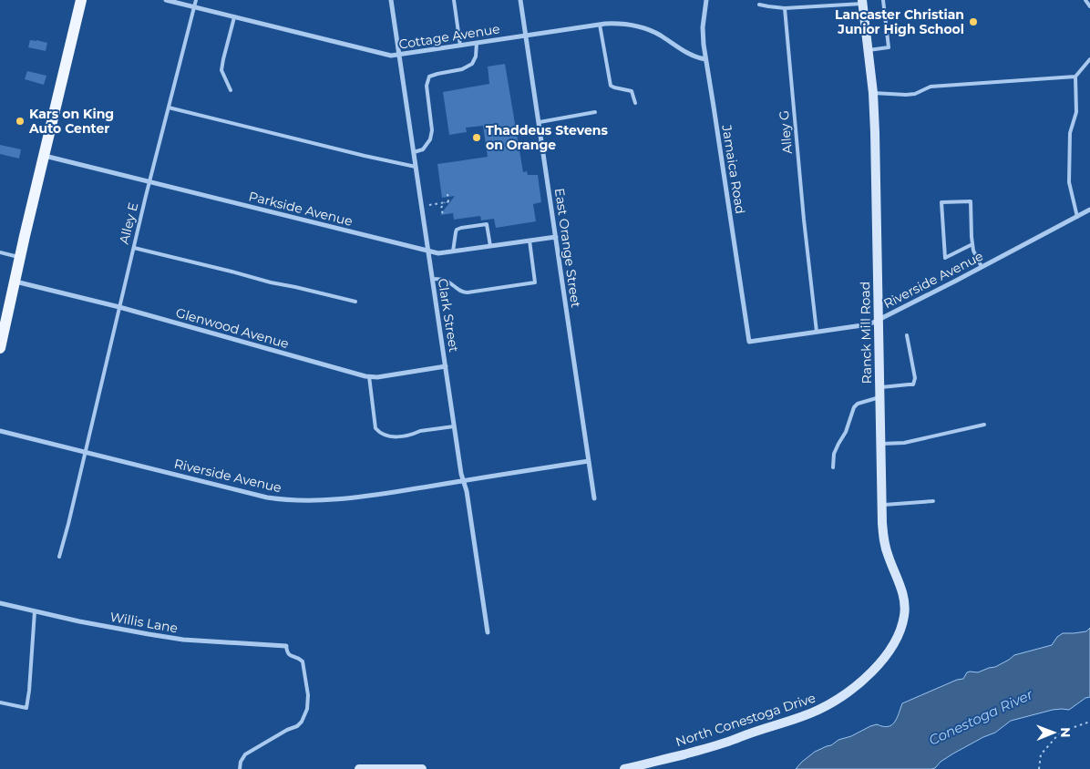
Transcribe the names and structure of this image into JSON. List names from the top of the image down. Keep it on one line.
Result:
{"streets":{"street":["Cottage Avenue","Jamaica Road","Parkside Avenue","East Orange Street","Riverside Avenue","Clark Street","Glenwood Avenue","Ranck Mill Road","Willis Lane","North Conestoga Drive"],"lane":["Alley G","Alley E"]},"crossings":[["Cottage Avenue","Jamaica Road"],["Cottage Avenue","Alley E"],["Cottage Avenue","East Orange Street"],["Cottage Avenue","Clark Street"],["Alley G","Riverside Avenue"],["Jamaica Road","Riverside Avenue"],["Parkside Avenue","Alley E"],["Parkside Avenue","East Orange Street"],["Parkside Avenue","Clark Street"],["Alley E","Riverside Avenue"],["Alley E","Glenwood Avenue"],["East Orange Street","Riverside Avenue"],["Riverside Avenue","Clark Street"],["Riverside Avenue","Ranck Mill Road"],["Clark Street","Glenwood Avenue"],["Ranck Mill Road","North Conestoga Drive"]],"water":["Conestoga River"],"places":["Lancaster Christian Junior High School","Kars on King Auto Center","Thaddeus Stevens on Orange"],"north":"right"}
